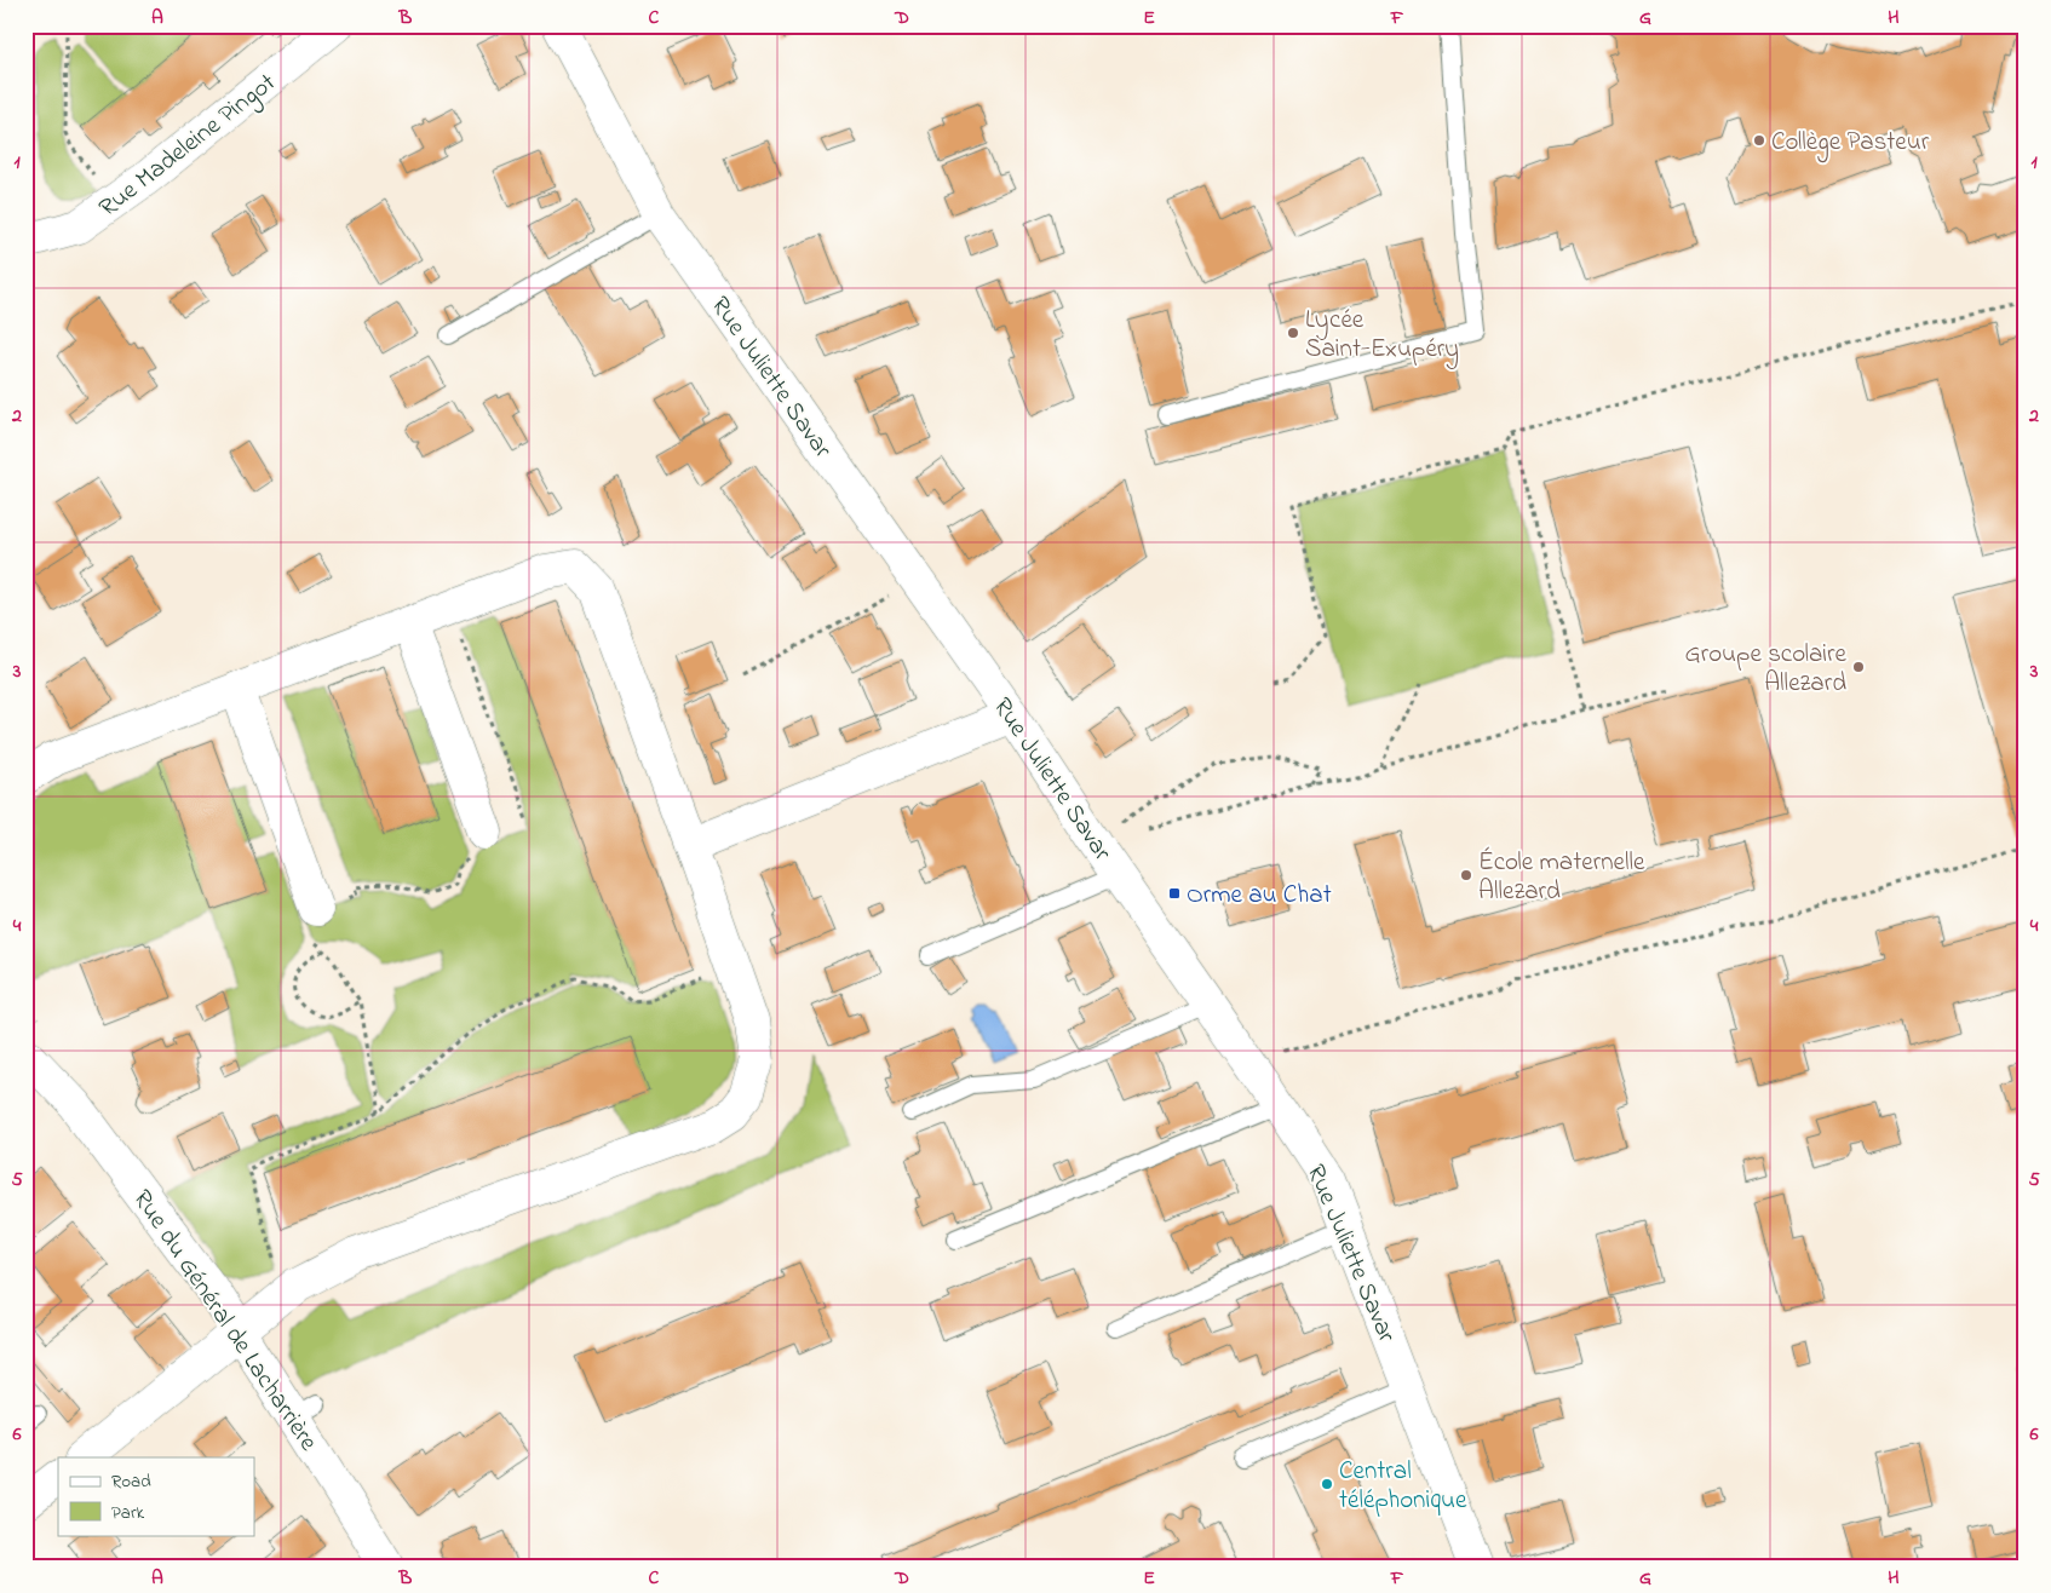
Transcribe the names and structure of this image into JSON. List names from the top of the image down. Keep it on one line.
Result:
{"streets":{"street":["Rue Madeleine Pingot","Rue Juliette Savar","Rue du Général de Lacharrière"]},"places":{"other":["Collège Pasteur","Lycée Saint-Exupéry","Groupe scolaire Allezard","École maternelle Allezard","Central téléphonique"],"transit":["Orme au Chat"]},"legend":["Road","Park"],"grid":{"columns":["A","B","C","D","E","F","G","H"],"rows":["1","2","3","4","5","6"]}}
